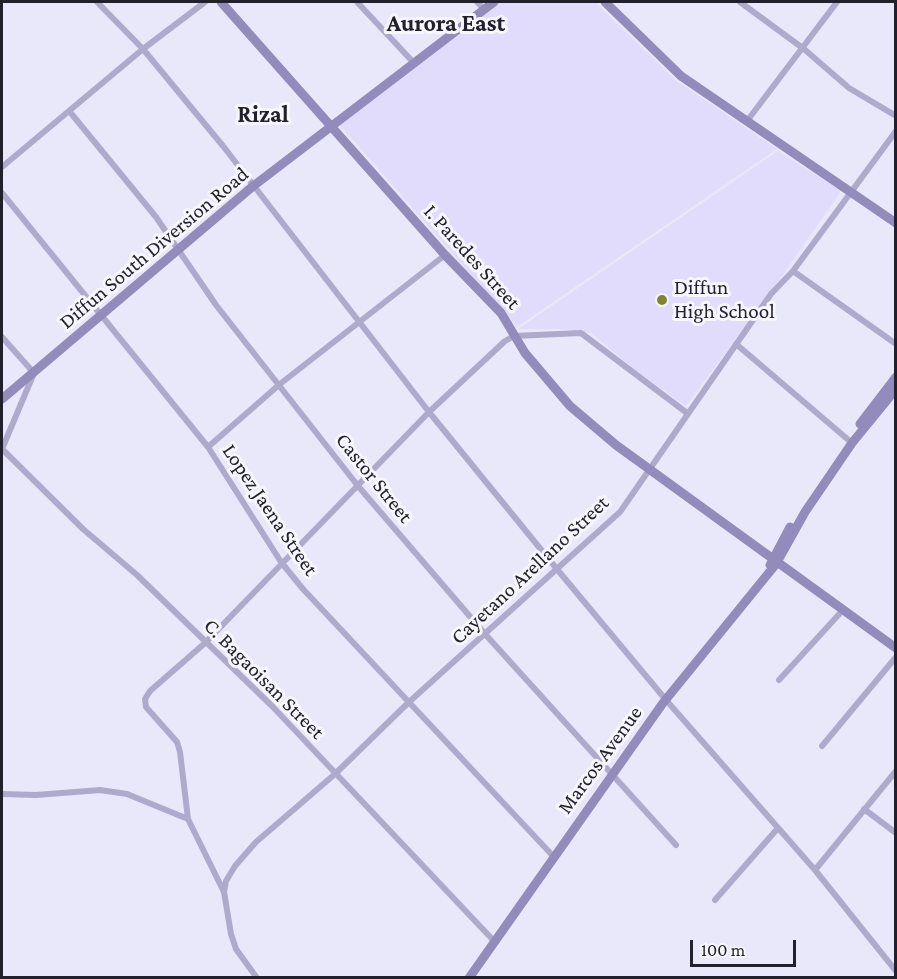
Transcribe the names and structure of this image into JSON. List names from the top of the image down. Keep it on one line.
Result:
{"streets":{"street":["Diffun South Diversion Road","I. Paredes Street","Castor Street","Lopez Jaena Street","Cayetano Arellano Street","C. Bagaoisan Street","Marcos Avenue"]},"crossings":[["Diffun South Diversion Road","I. Paredes Street"],["Diffun South Diversion Road","Castor Street"],["Diffun South Diversion Road","Lopez Jaena Street"],["I. Paredes Street","Cayetano Arellano Street"],["I. Paredes Street","Marcos Avenue"],["Castor Street","Cayetano Arellano Street"],["Castor Street","Marcos Avenue"],["Lopez Jaena Street","Cayetano Arellano Street"],["Lopez Jaena Street","Marcos Avenue"],["Cayetano Arellano Street","C. Bagaoisan Street"],["C. Bagaoisan Street","Marcos Avenue"]],"districts":["Aurora East","Rizal"],"places":["Diffun High School"],"scale_bar":"100 m"}
